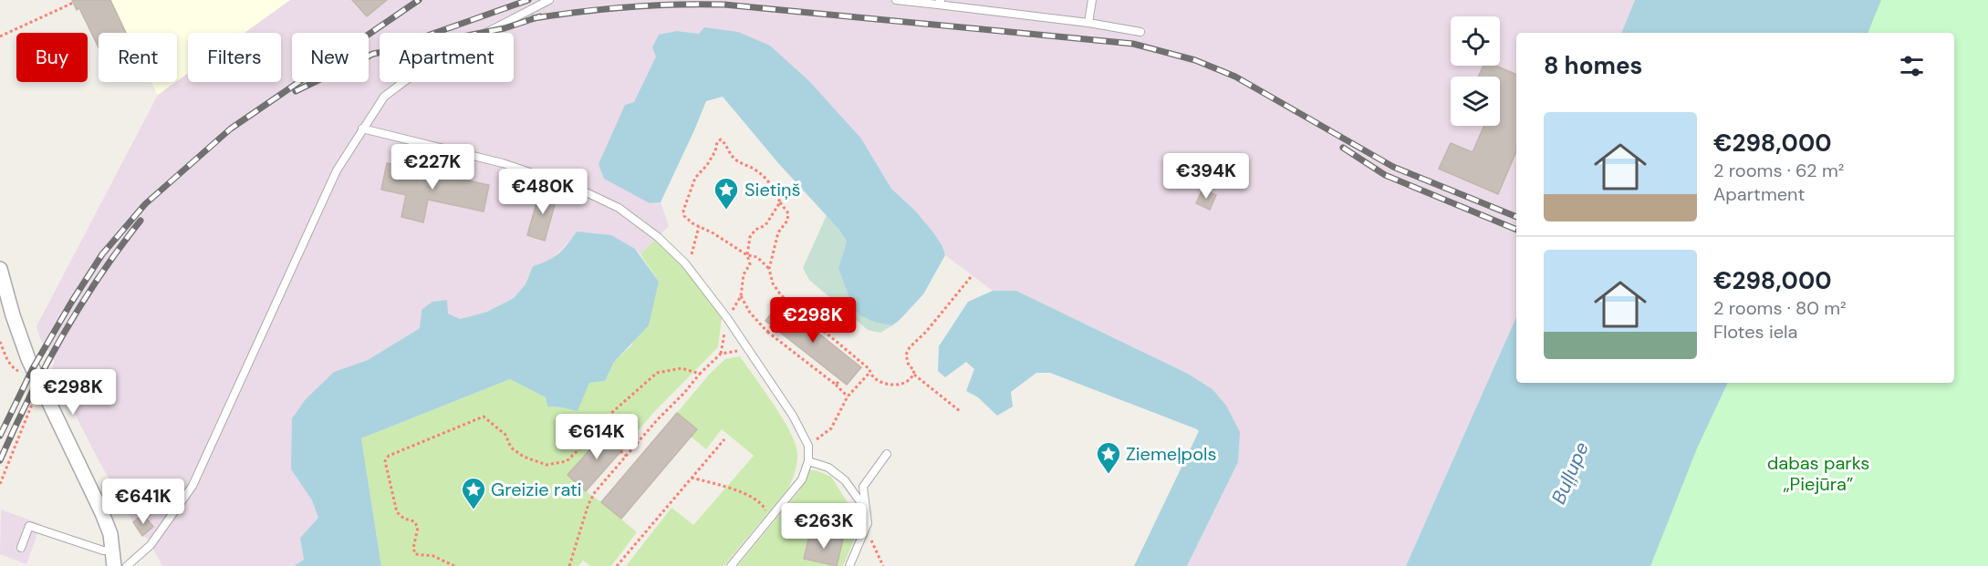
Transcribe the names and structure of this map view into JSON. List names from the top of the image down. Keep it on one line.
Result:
{"water":["Buļļupe"],"parks":["dabas parks „Piejūra”"],"places":{"place":["Sietiņš","Ziemeļpols","Greizie rati"]},"page":{"chip":["Buy","Rent","Filters","New","Apartment"],"heading":"8 homes","list":[{"name":"€298,000","note":"2 rooms · 62 m² · Apartment"},{"name":"€298,000","note":"2 rooms · 80 m² · Flotes iela"}],"price":["€227K","€394K","€480K","€298K","€298K","€614K","€641K","€263K"]}}
